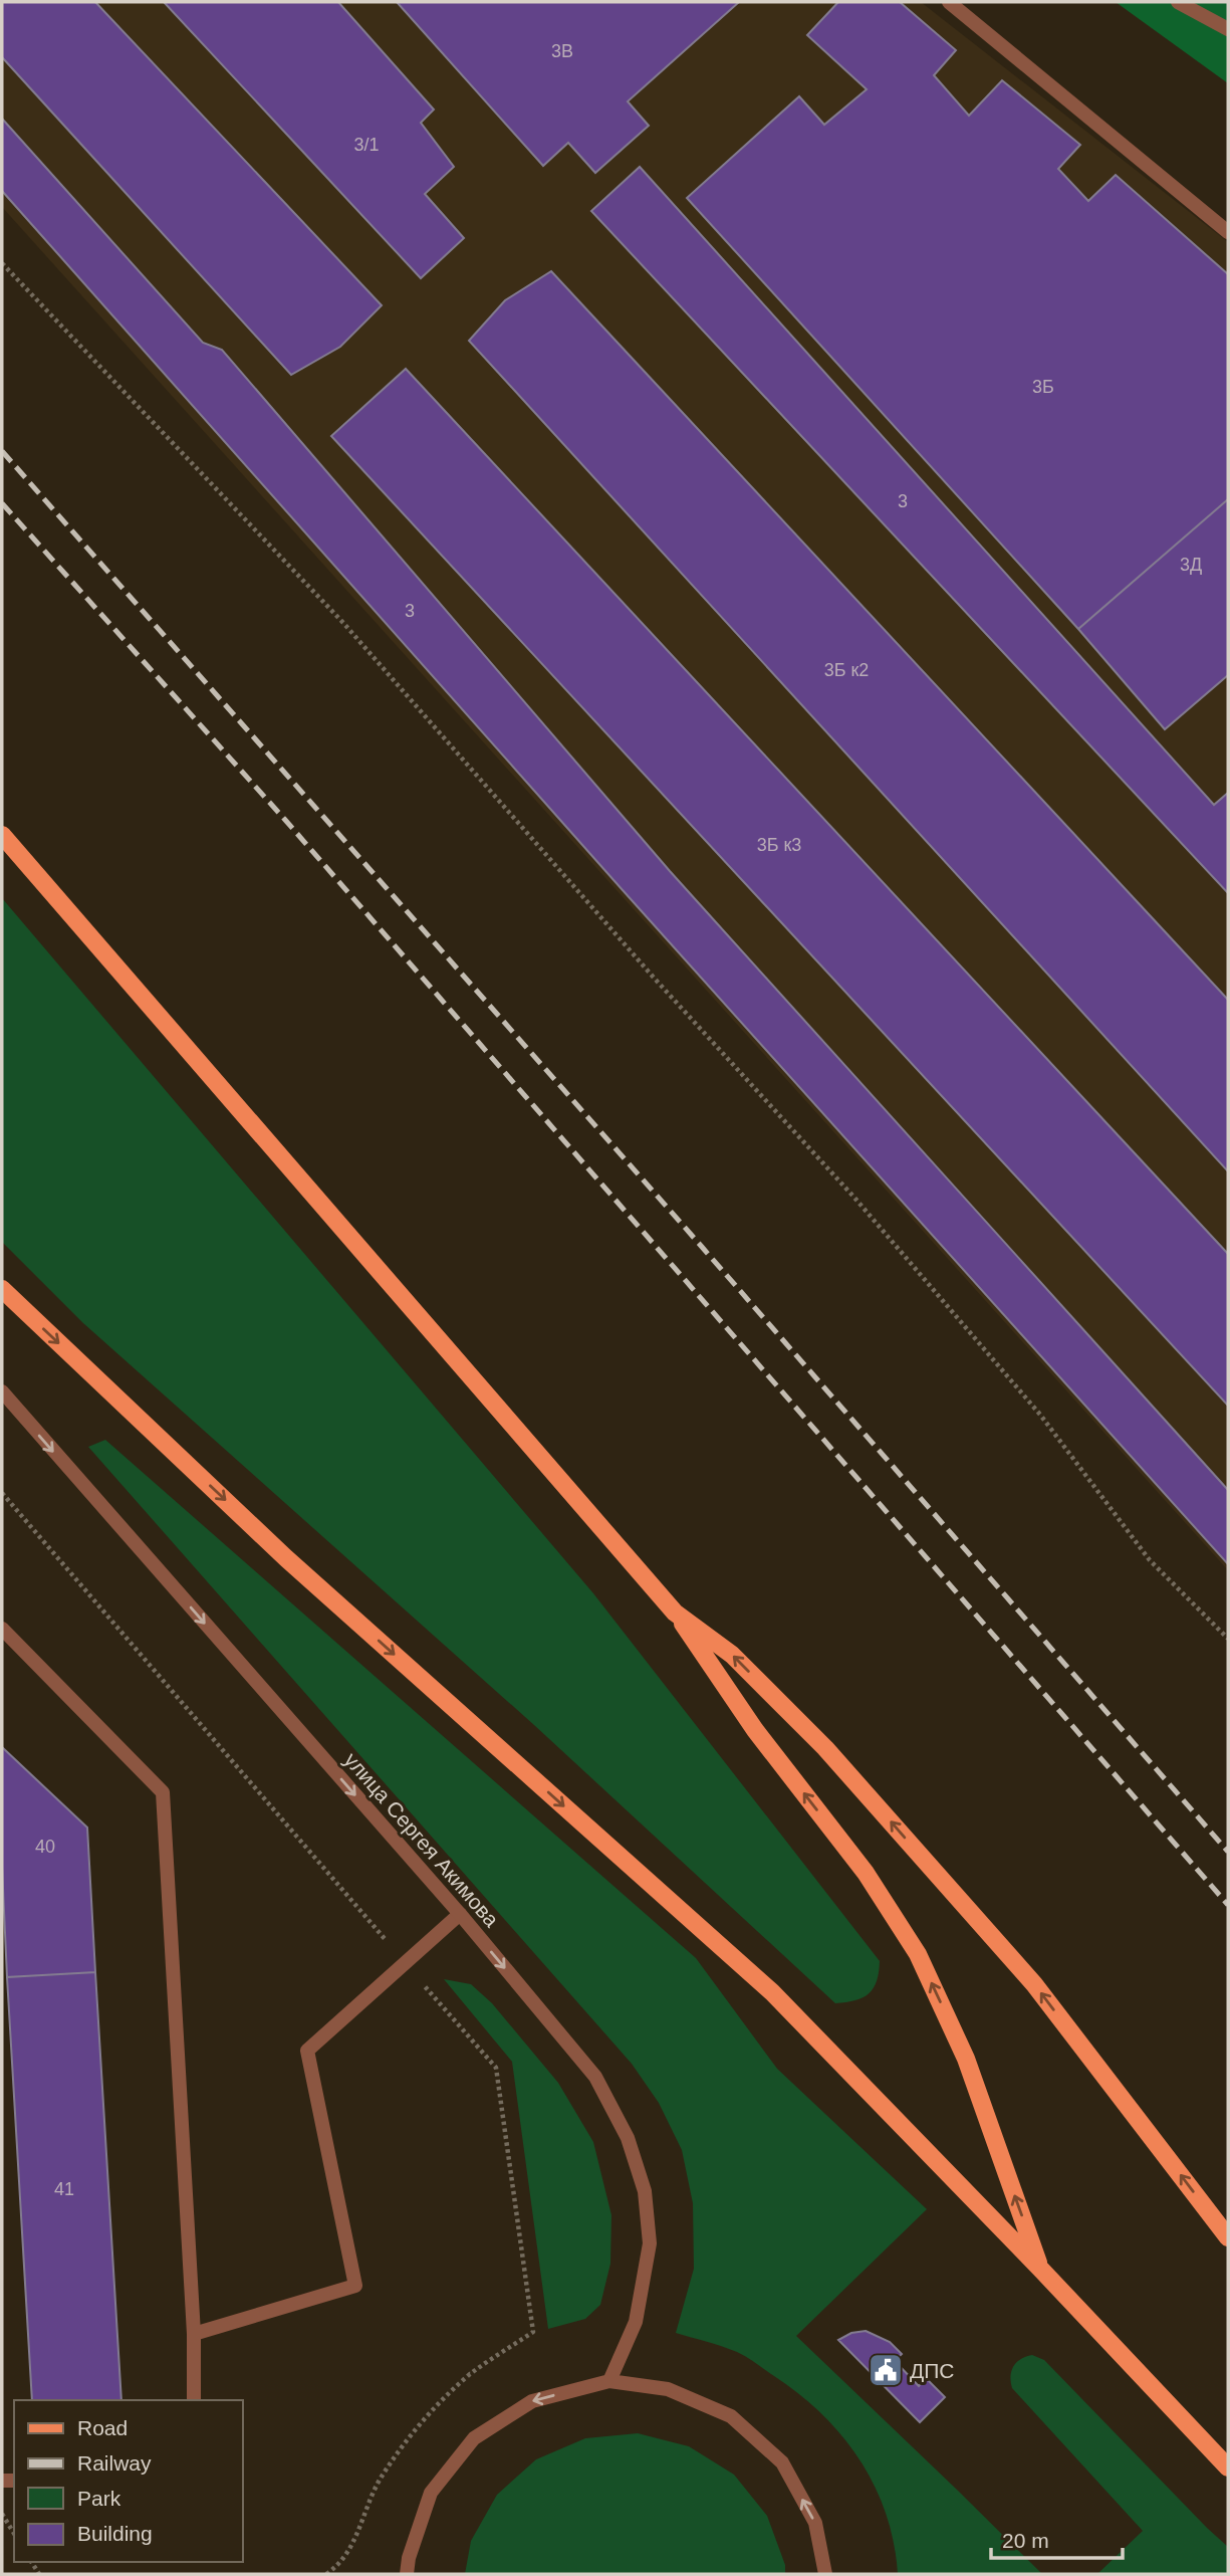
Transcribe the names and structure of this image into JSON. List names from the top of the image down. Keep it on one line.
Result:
{"streets":{"street":["улица Сергея Акимова"]},"one_way":["улица Сергея Акимова"],"places":{"public building":["ДПС"]},"house_numbers":["3В","3/1","3Б","3","3Д","3","3Б к2","3Б к3","40","41"],"legend":["Road","Railway","Park","Building"],"scale_bar":"20 m"}
